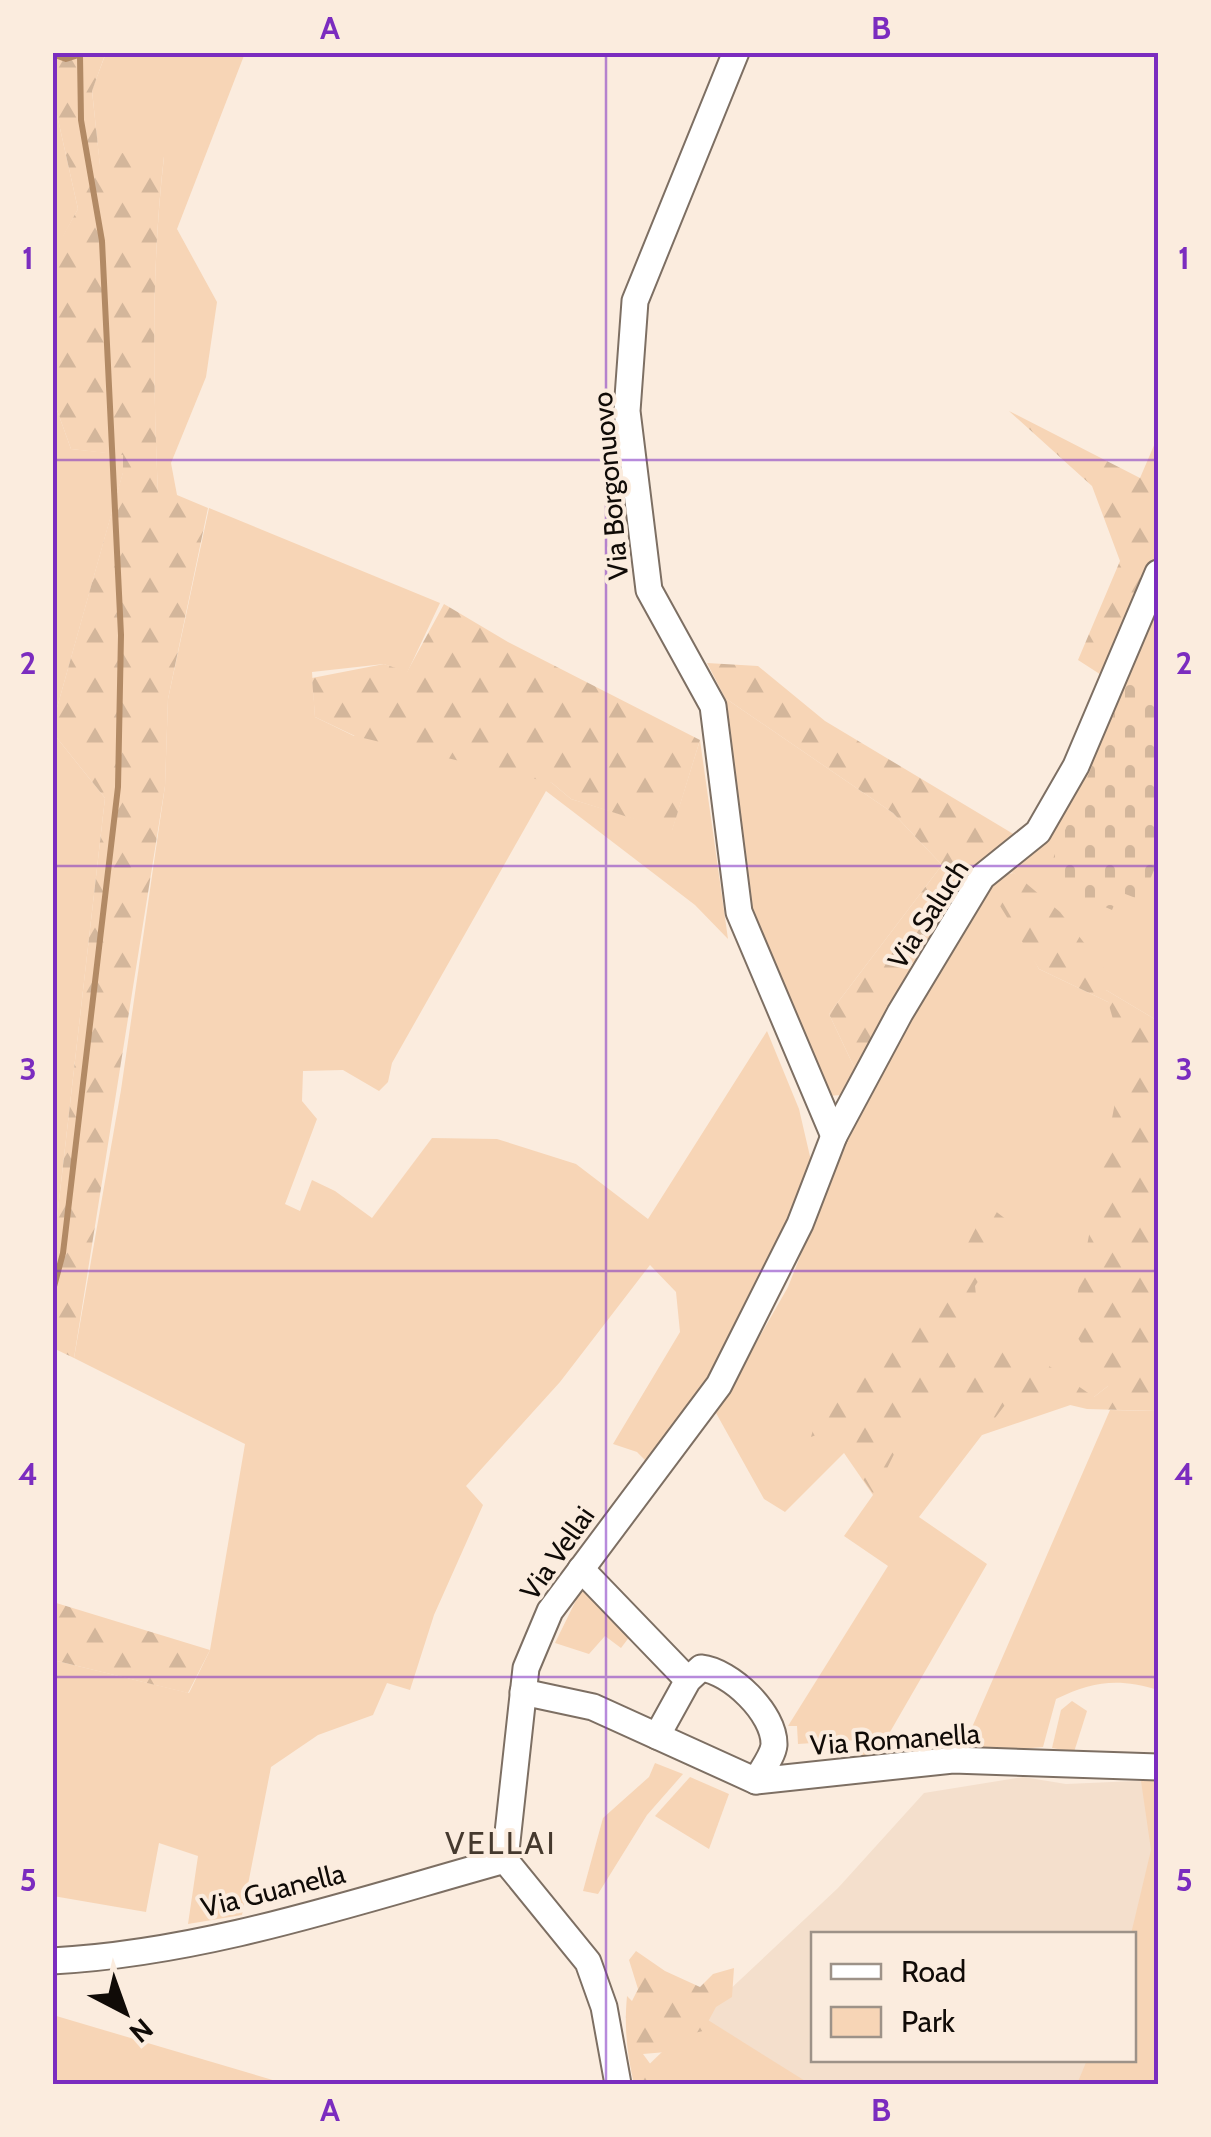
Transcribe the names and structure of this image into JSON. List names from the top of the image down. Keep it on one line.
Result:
{"streets":{"street":["Via Borgonuovo","Via Saluch","Via Vellai","Via Romanella","Via Guanella"]},"crossings":[["Via Borgonuovo","Via Saluch"],["Via Borgonuovo","Via Vellai"],["Via Saluch","Via Vellai"],["Via Vellai","Via Guanella"]],"districts":["VELLAI"],"legend":["Road","Park"],"north":"bottom right","grid":{"columns":["A","B"],"rows":["1","2","3","4","5"]}}
